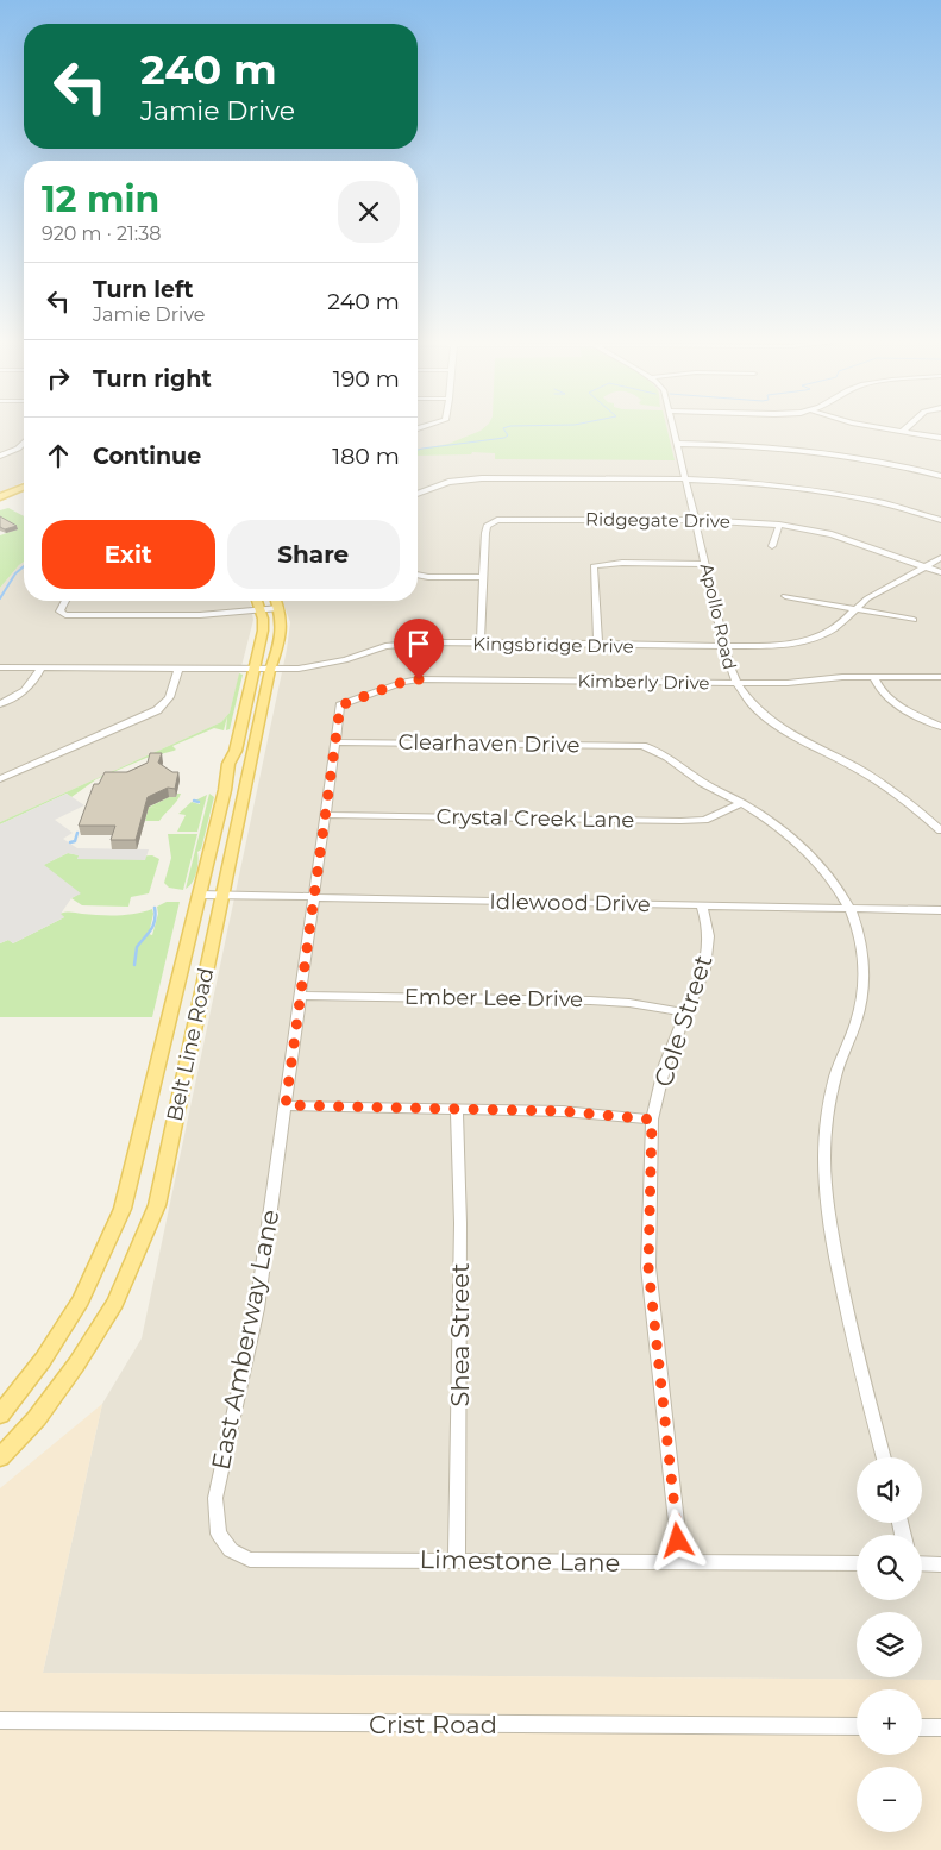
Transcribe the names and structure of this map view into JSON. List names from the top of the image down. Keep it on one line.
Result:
{"streets":{"main road":["Belt Line Road"],"street":["Ridgegate Drive","Apollo Road","Kingsbridge Drive","Kimberly Drive","Clearhaven Drive","Crystal Creek Lane","Idlewood Drive","Ember Lee Drive","Cole Street","Shea Street","East Amberway Lane","Limestone Lane","Crist Road"]},"crossings":[["Ridgegate Drive","Apollo Road"],["Ridgegate Drive","Kingsbridge Drive"],["Apollo Road","Kingsbridge Drive"],["Apollo Road","Kimberly Drive"],["Kingsbridge Drive","Belt Line Road"],["Kimberly Drive","Clearhaven Drive"],["Kimberly Drive","East Amberway Lane"],["Clearhaven Drive","Crystal Creek Lane"],["Clearhaven Drive","East Amberway Lane"],["Crystal Creek Lane","East Amberway Lane"],["Idlewood Drive","Cole Street"],["Idlewood Drive","Belt Line Road"],["Idlewood Drive","East Amberway Lane"],["Ember Lee Drive","Cole Street"],["Ember Lee Drive","East Amberway Lane"],["Cole Street","Limestone Lane"],["Shea Street","Limestone Lane"],["East Amberway Lane","Limestone Lane"]],"page":{"turn":["240 m","Jamie Drive"],"heading":["12 min","920 m · 21:38"],"list":[{"name":"Turn left","note":"Jamie Drive","value":"240 m"},{"name":"Turn right","value":"190 m"},{"name":"Continue","value":"180 m"}],"buttons":["Exit","Share"],"map_buttons":["+","−"]}}
